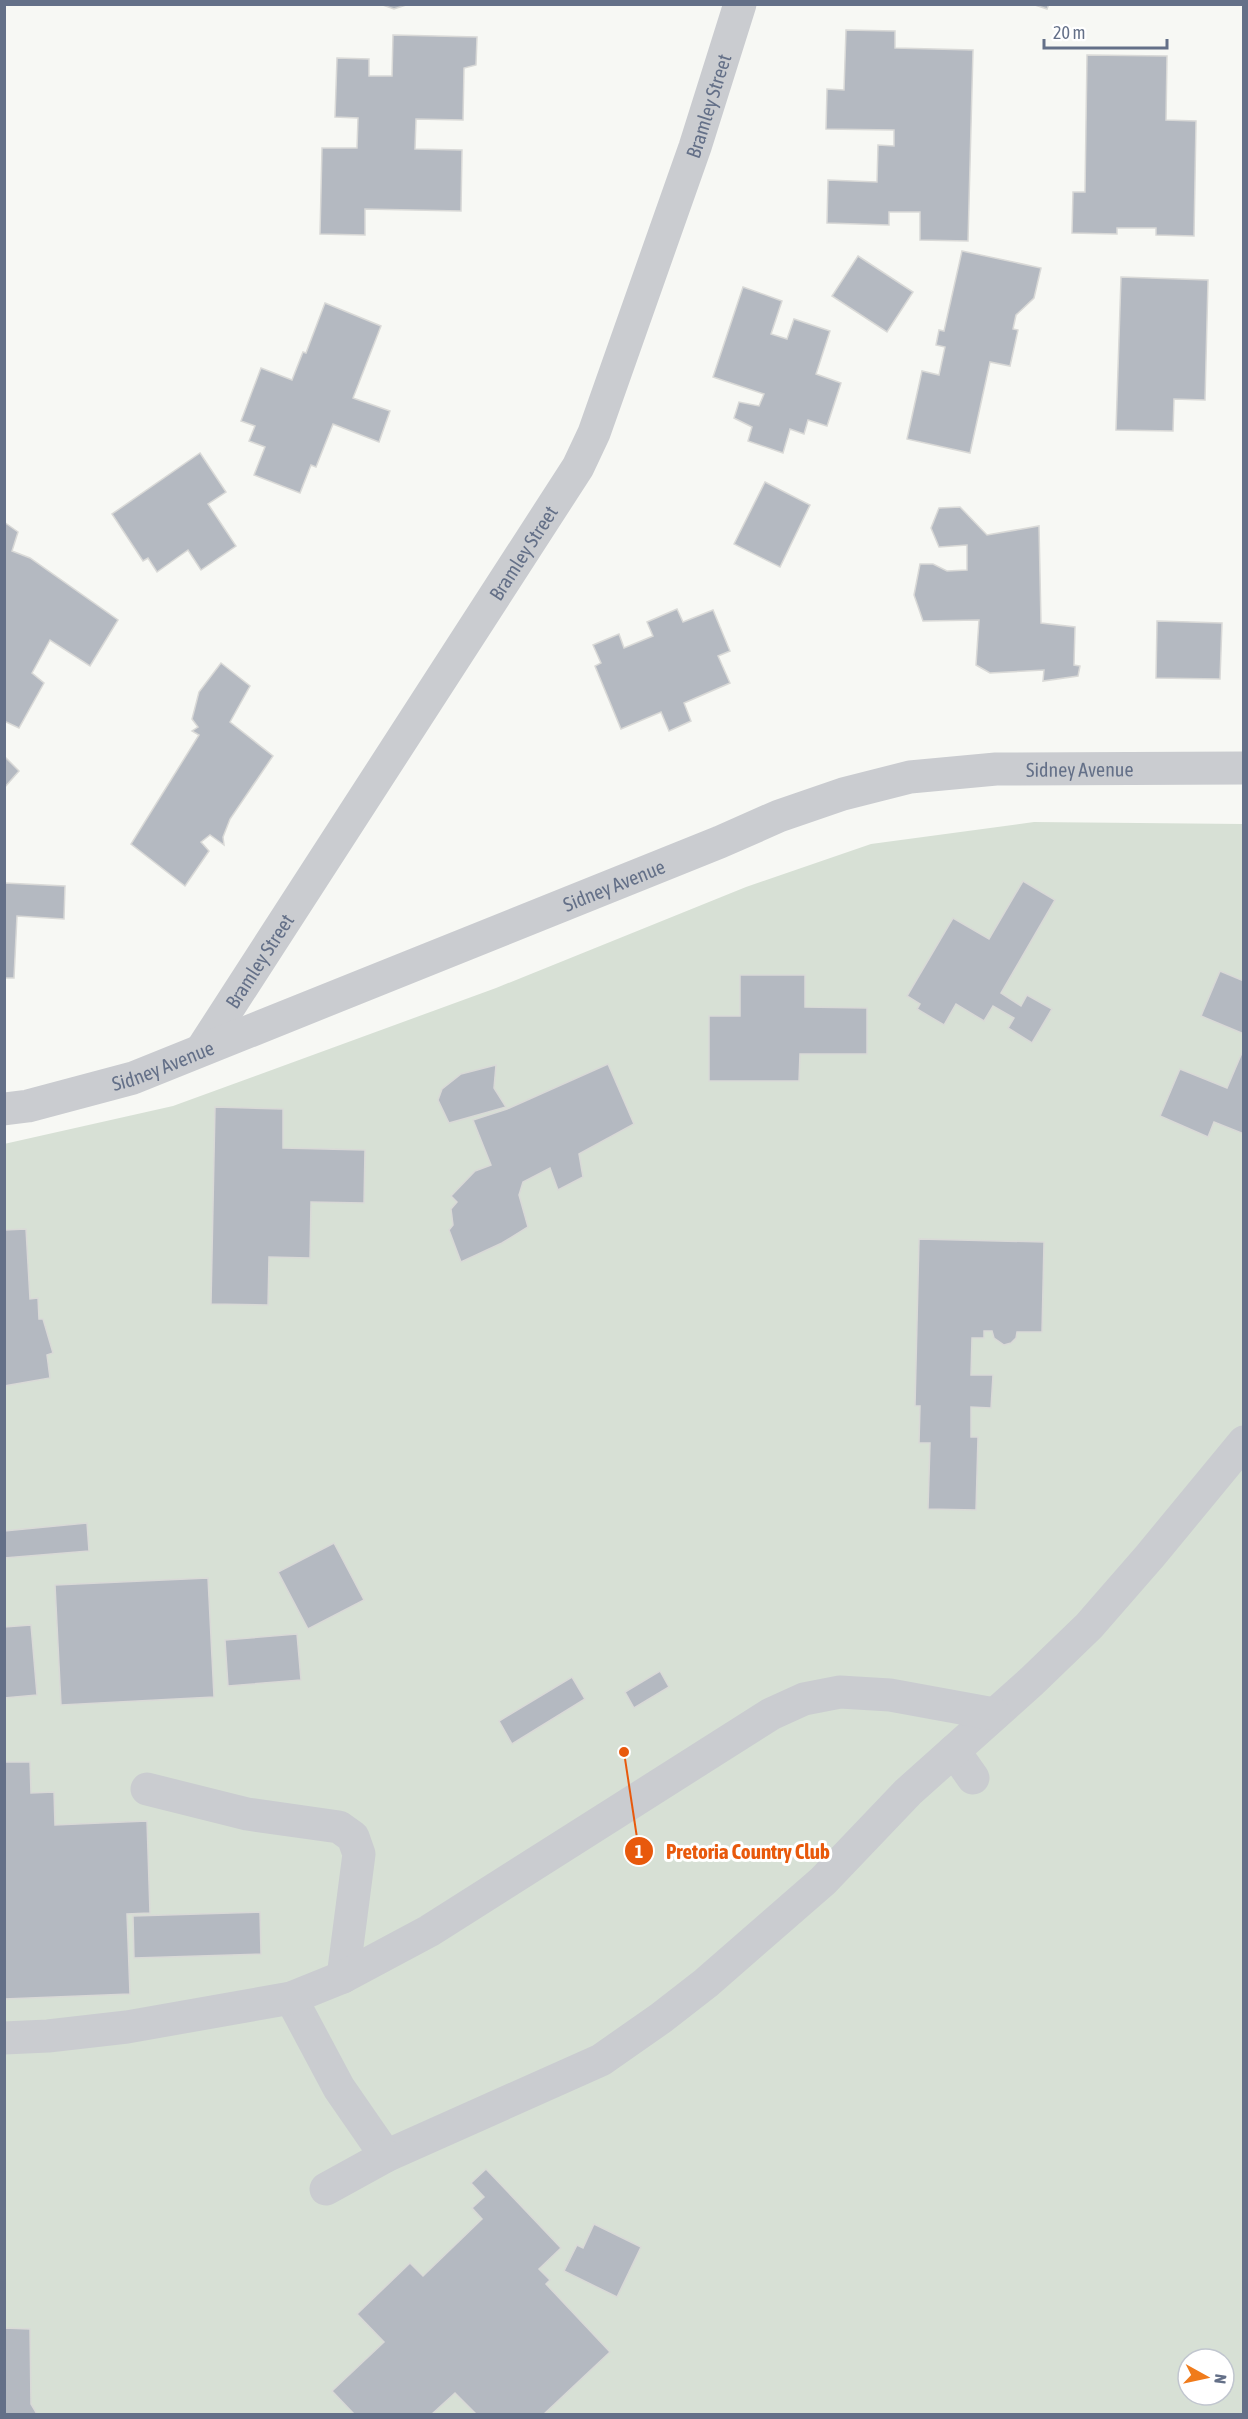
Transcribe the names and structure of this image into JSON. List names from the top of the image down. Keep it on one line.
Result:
{"streets":{"street":["Bramley Street","Sidney Avenue"]},"crossings":[["Bramley Street","Sidney Avenue"]],"places":["Pretoria Country Club"],"scale_bar":"20 m","north":"right"}
